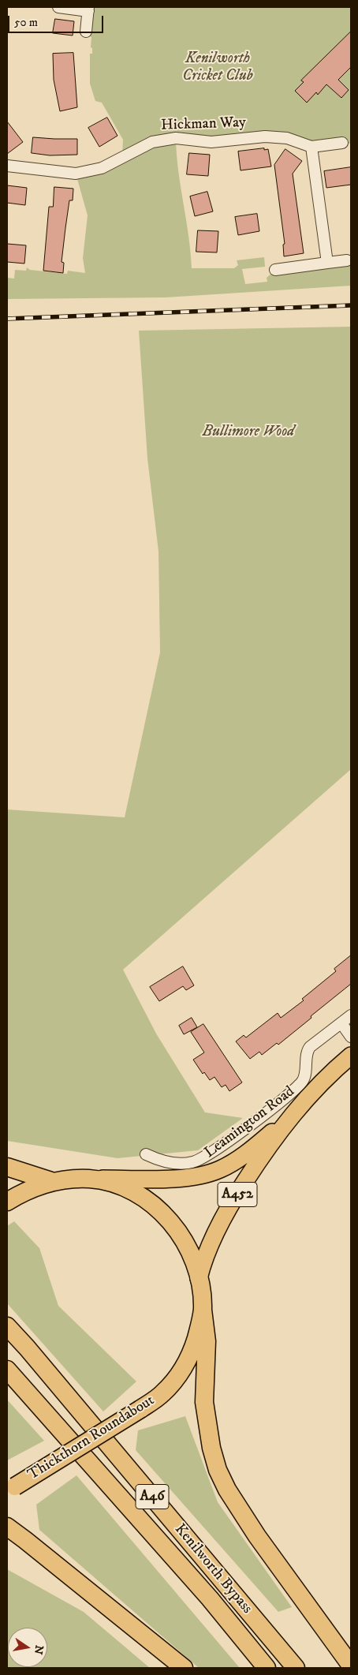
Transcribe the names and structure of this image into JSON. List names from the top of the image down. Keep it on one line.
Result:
{"streets":{"highway":["Thickthorn Roundabout","A46","Kenilworth Bypass"],"main road":["Leamington Road","A452"],"street":["Hickman Way"]},"crossings":[["Leamington Road","Thickthorn Roundabout"]],"parks":["Kenilworth Cricket Club","Bullimore Wood"],"scale_bar":"50 m","north":"right"}
